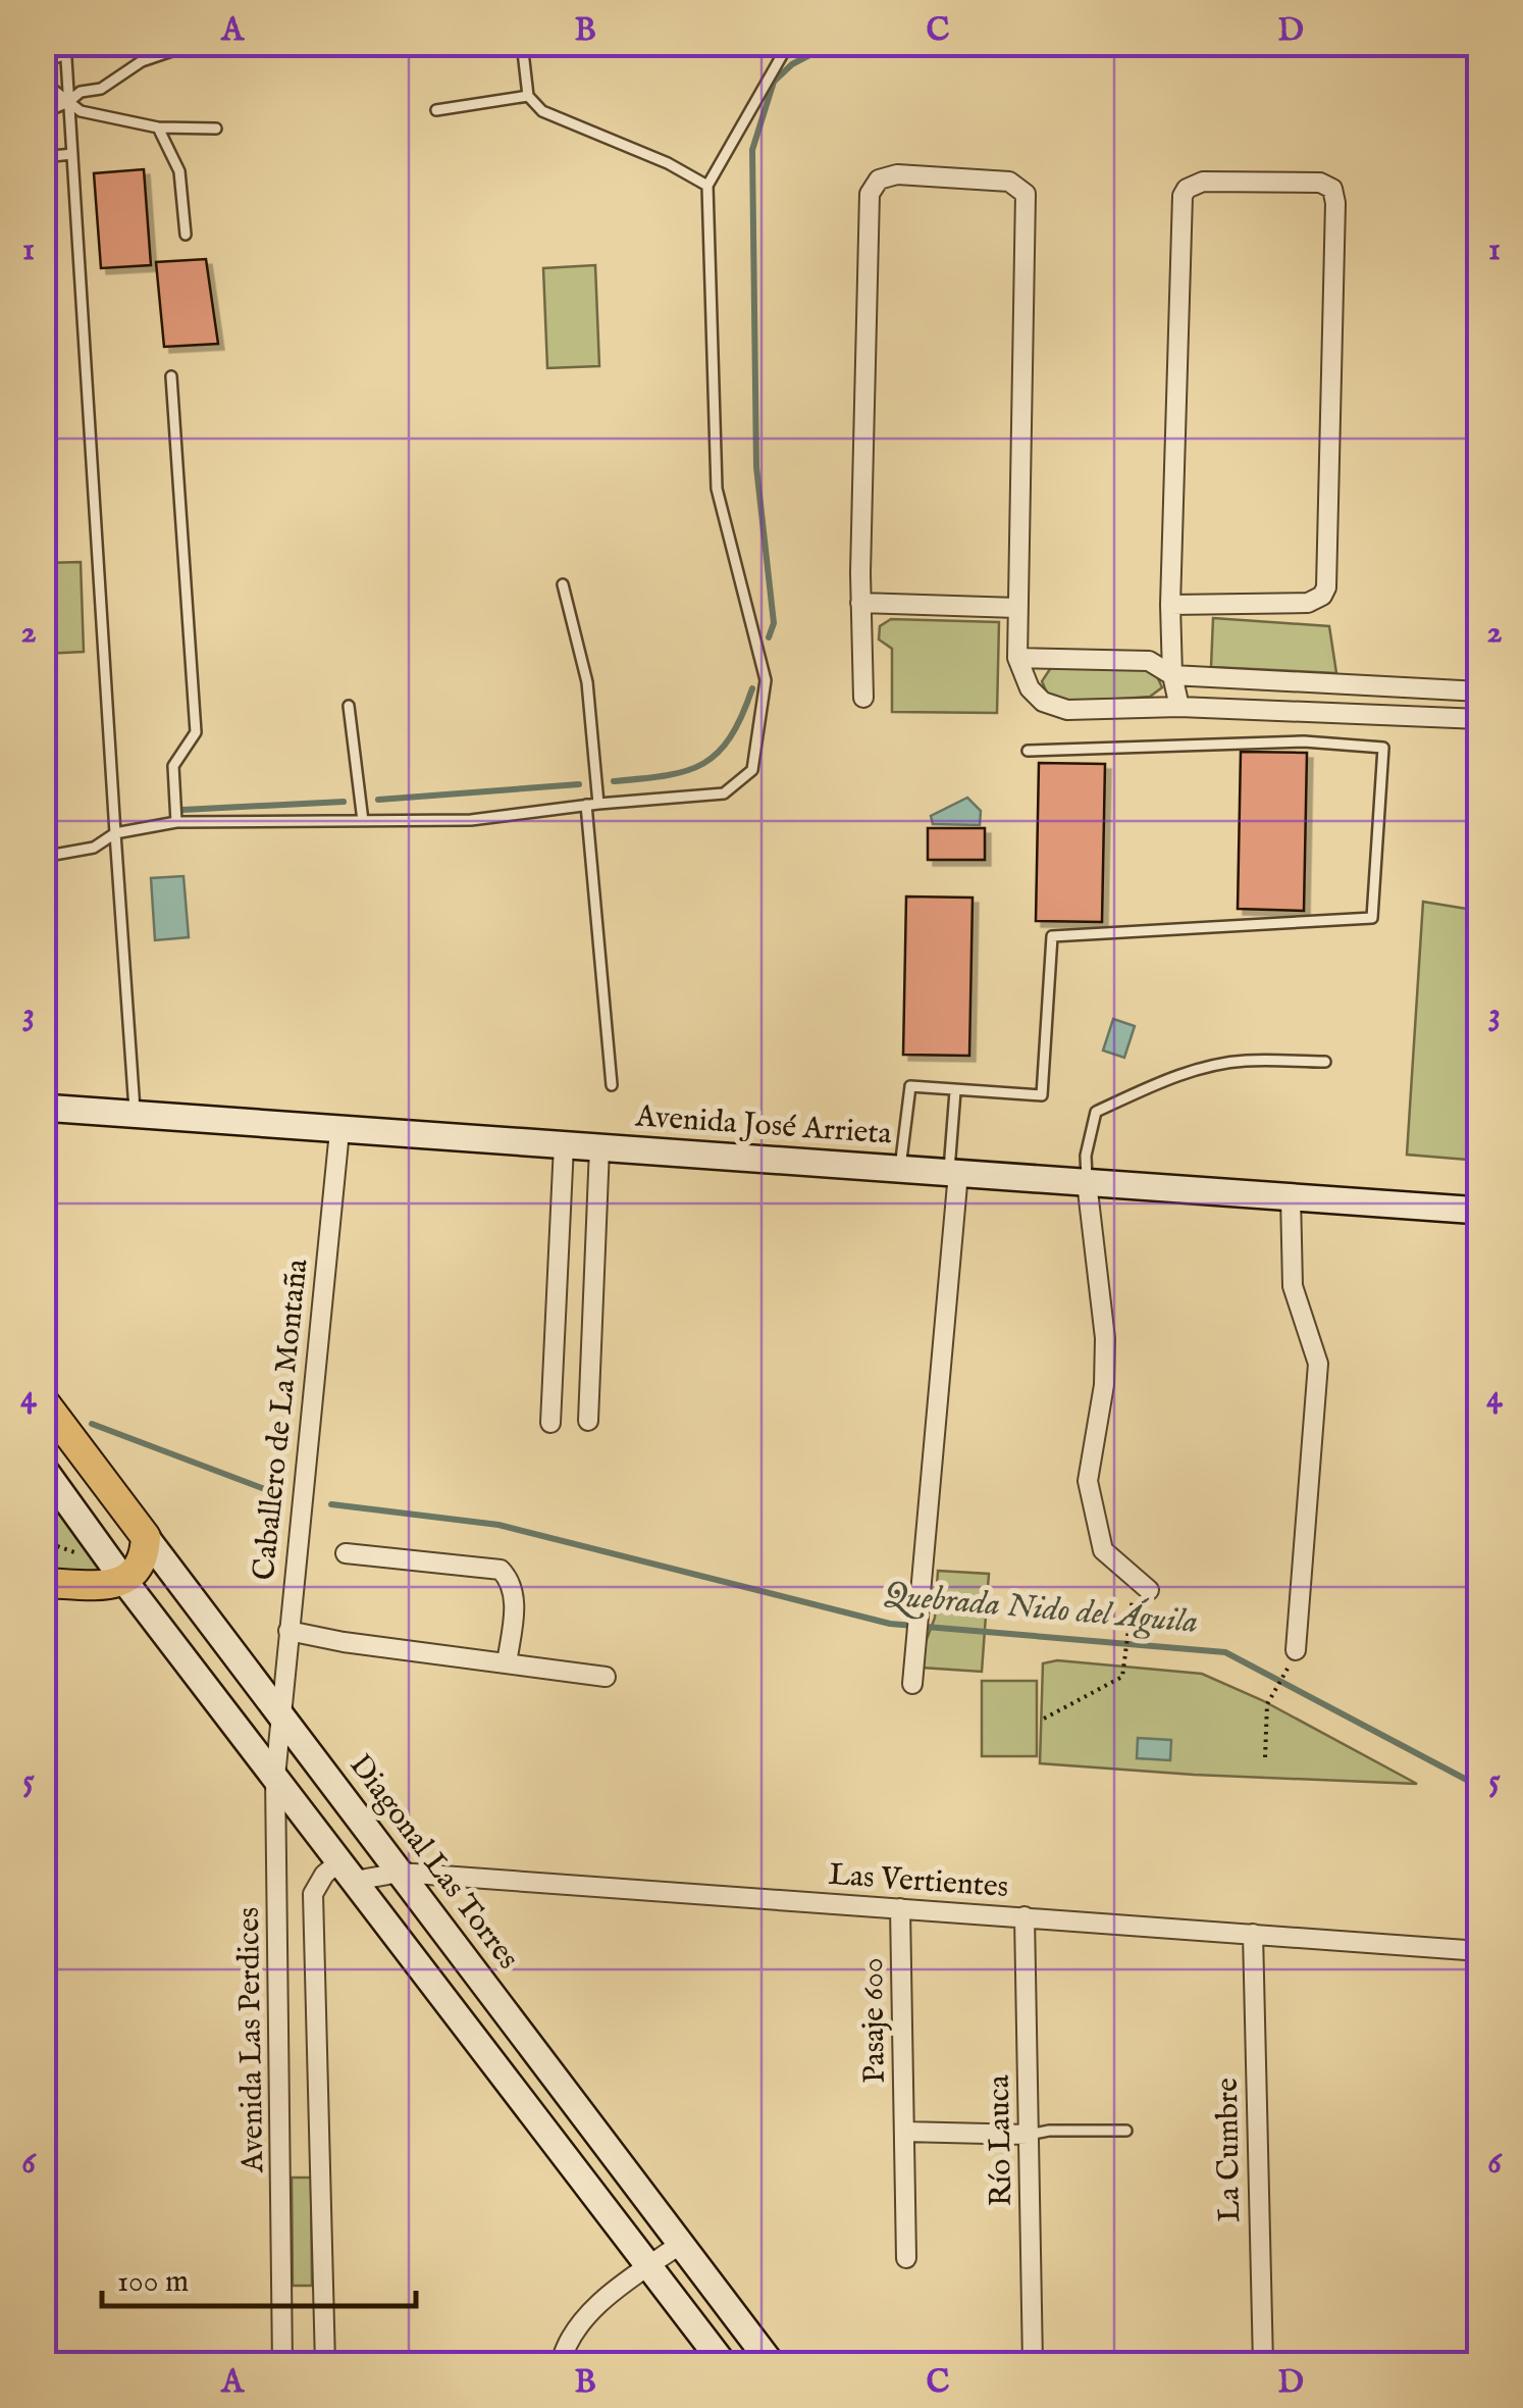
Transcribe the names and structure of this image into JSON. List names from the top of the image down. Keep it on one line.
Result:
{"streets":{"main road":["Avenida José Arrieta","Diagonal Las Torres"],"street":["Caballero de La Montaña","Las Vertientes","Pasaje 600","Avenida Las Perdices","Río Lauca","La Cumbre"]},"crossings":[["Avenida José Arrieta","Caballero de La Montaña"],["Caballero de La Montaña","Diagonal Las Torres"],["Caballero de La Montaña","Avenida Las Perdices"],["Diagonal Las Torres","Las Vertientes"],["Diagonal Las Torres","Avenida Las Perdices"],["Las Vertientes","Pasaje 600"],["Las Vertientes","Avenida Las Perdices"],["Las Vertientes","Río Lauca"],["Las Vertientes","La Cumbre"]],"water":["Quebrada Nido del Águila"],"scale_bar":"100 m","grid":{"columns":["A","B","C","D"],"rows":["1","2","3","4","5","6"]}}
